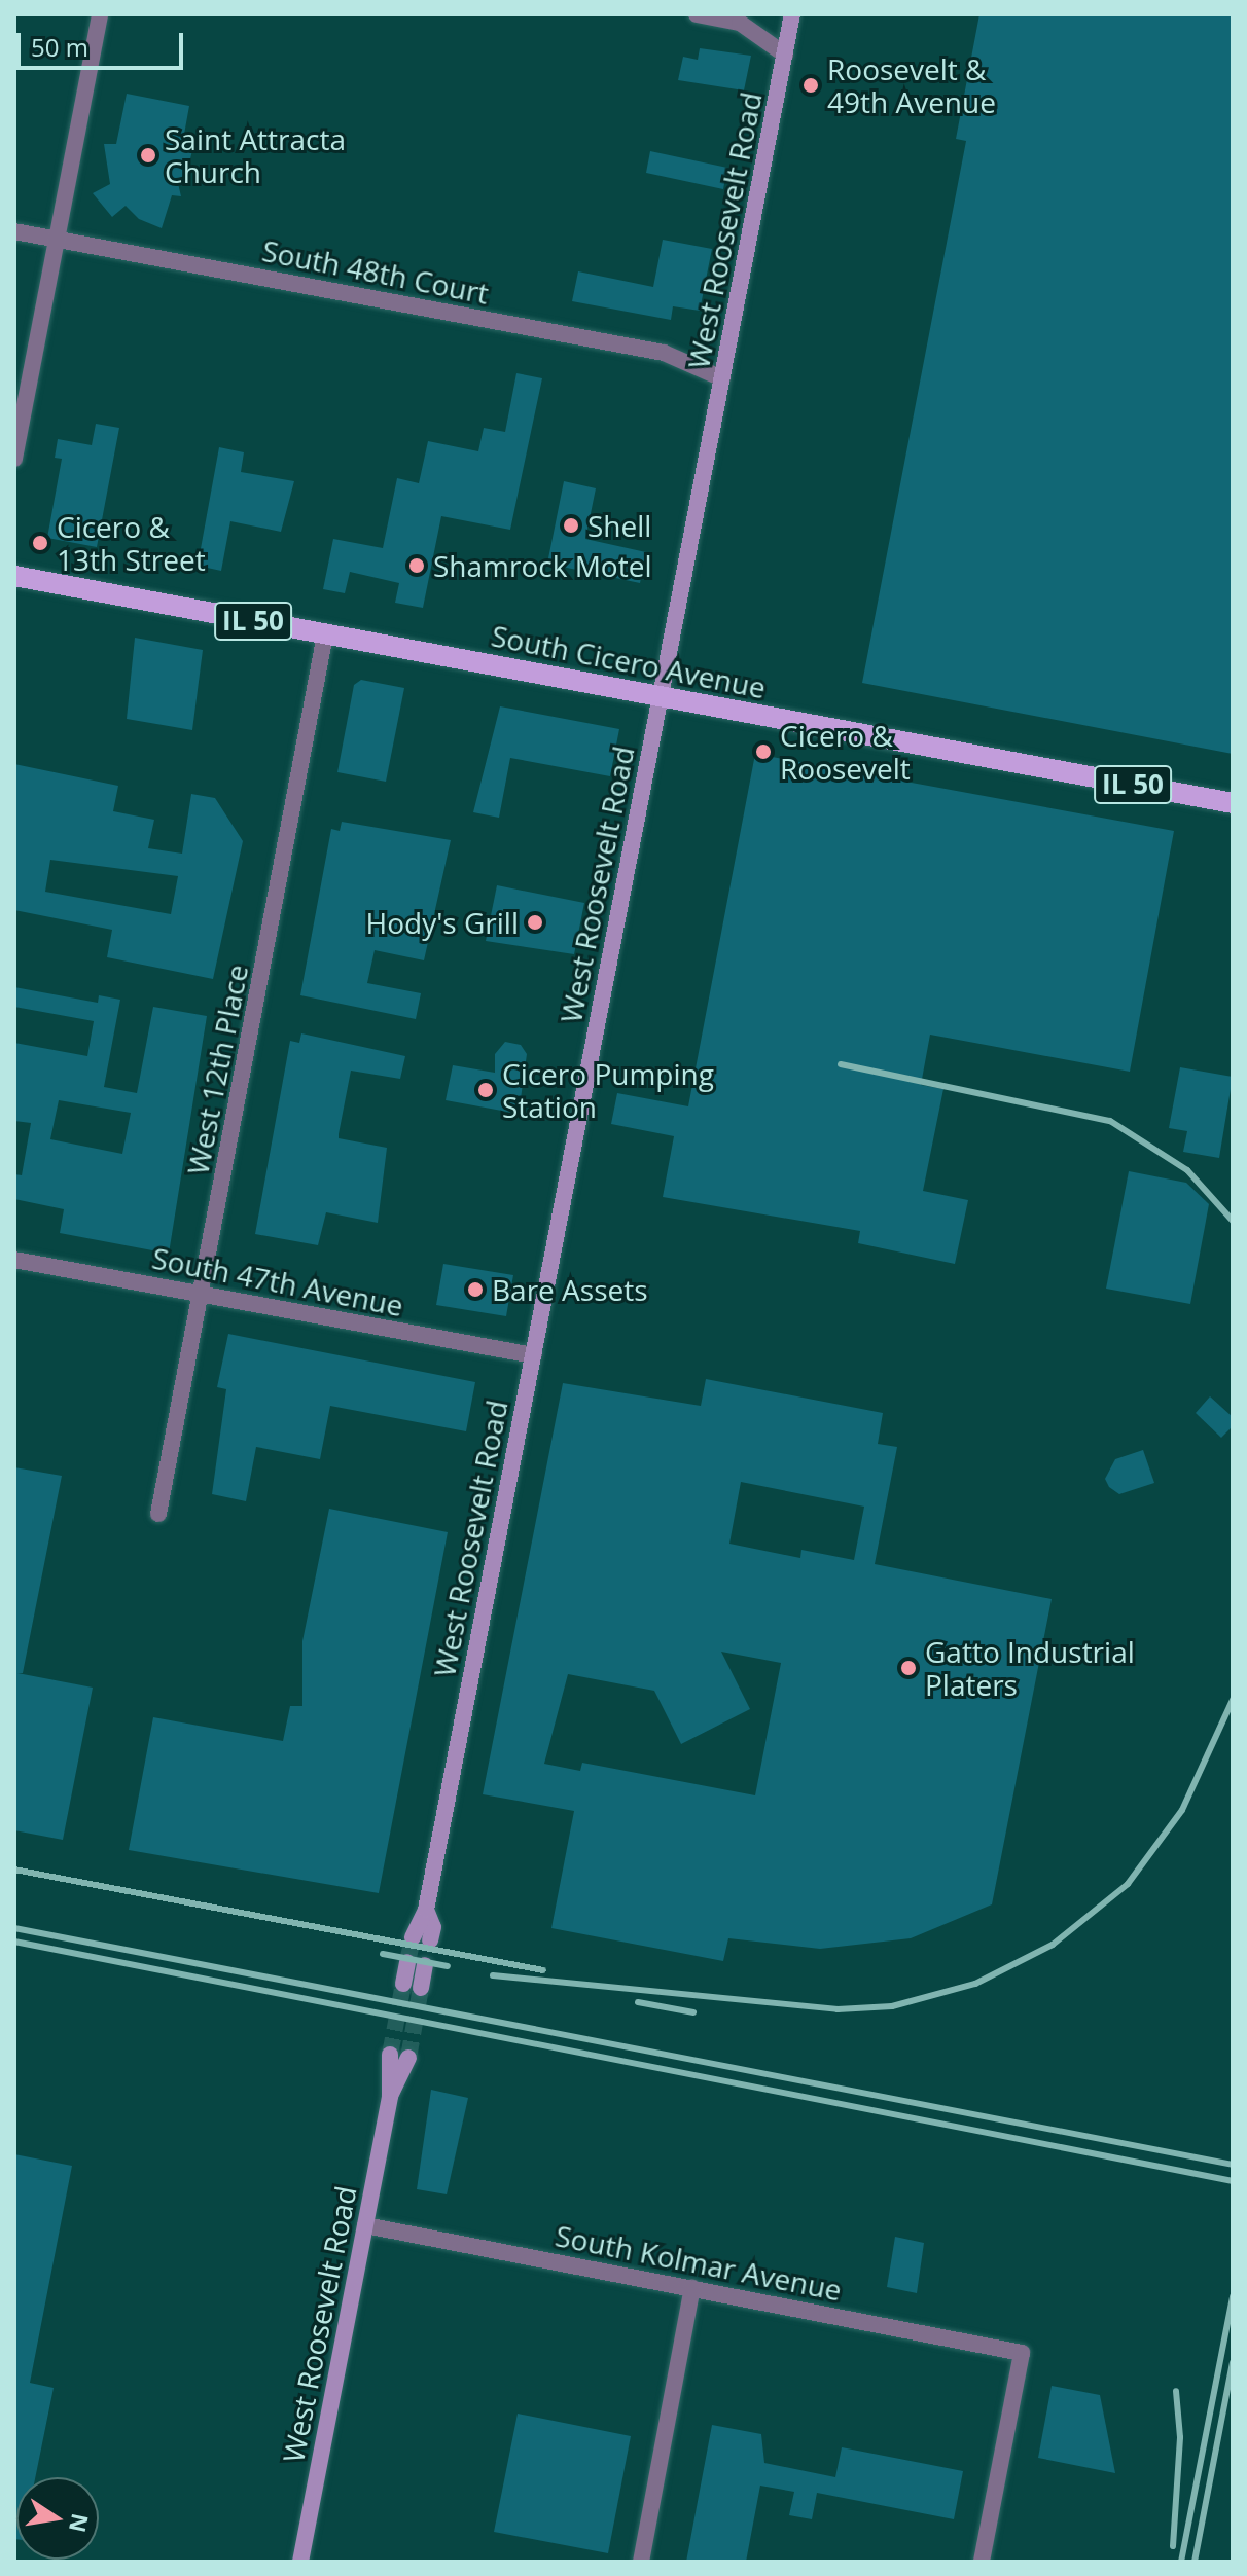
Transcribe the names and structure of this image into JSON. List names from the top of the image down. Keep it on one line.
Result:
{"streets":{"main road":["West Roosevelt Road","IL 50","South Cicero Avenue"],"street":["South 48th Court","West 12th Place","South 47th Avenue","South Kolmar Avenue"]},"crossings":[["West Roosevelt Road","South 48th Court"],["West Roosevelt Road","South Cicero Avenue"],["West Roosevelt Road","South 47th Avenue"],["West Roosevelt Road","South Kolmar Avenue"],["South Cicero Avenue","West 12th Place"],["West 12th Place","South 47th Avenue"]],"places":["Roosevelt & 49th Avenue","Saint Attracta Church","Shell","Cicero & 13th Street","Shamrock Motel","Cicero & Roosevelt","Hody's Grill","Cicero Pumping Station","Bare Assets","Gatto Industrial Platers"],"scale_bar":"50 m","north":"right"}
